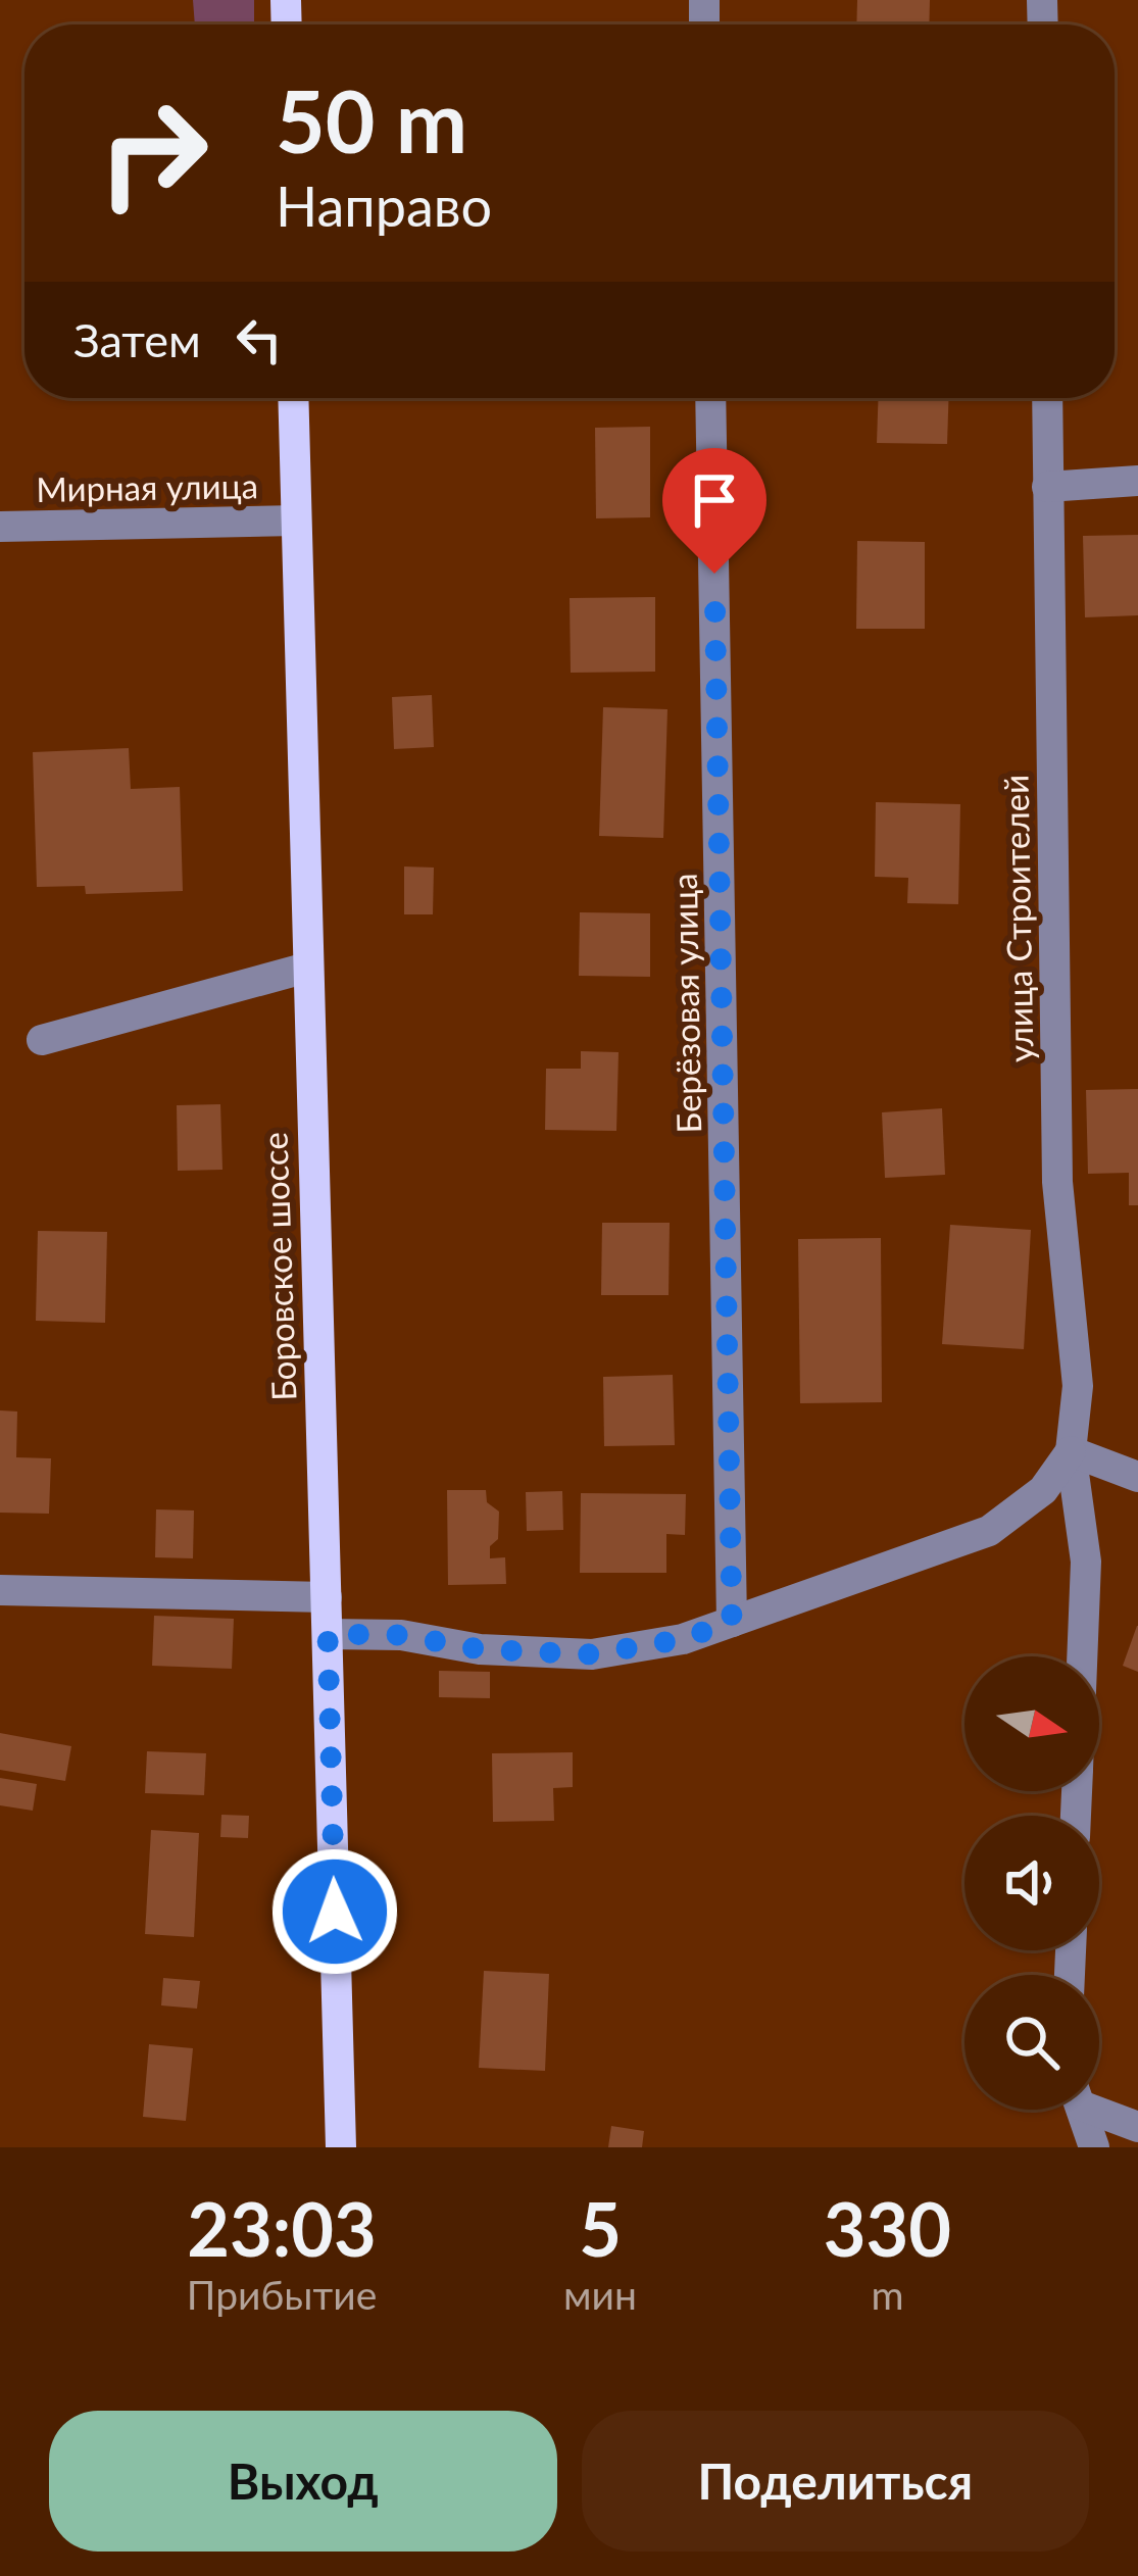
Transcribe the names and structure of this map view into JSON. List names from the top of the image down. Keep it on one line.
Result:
{"streets":{"main road":["Боровское шоссе"],"street":["Мирная улица","улица Строителей","Берёзовая улица"]},"crossings":[["Мирная улица","Боровское шоссе"]],"north":"right","page":{"turn":["50 m","Направо"],"then":"Затем","eta":["23:03","Прибытие","5","мин","330","m"],"buttons":["Выход","Поделиться"]}}
